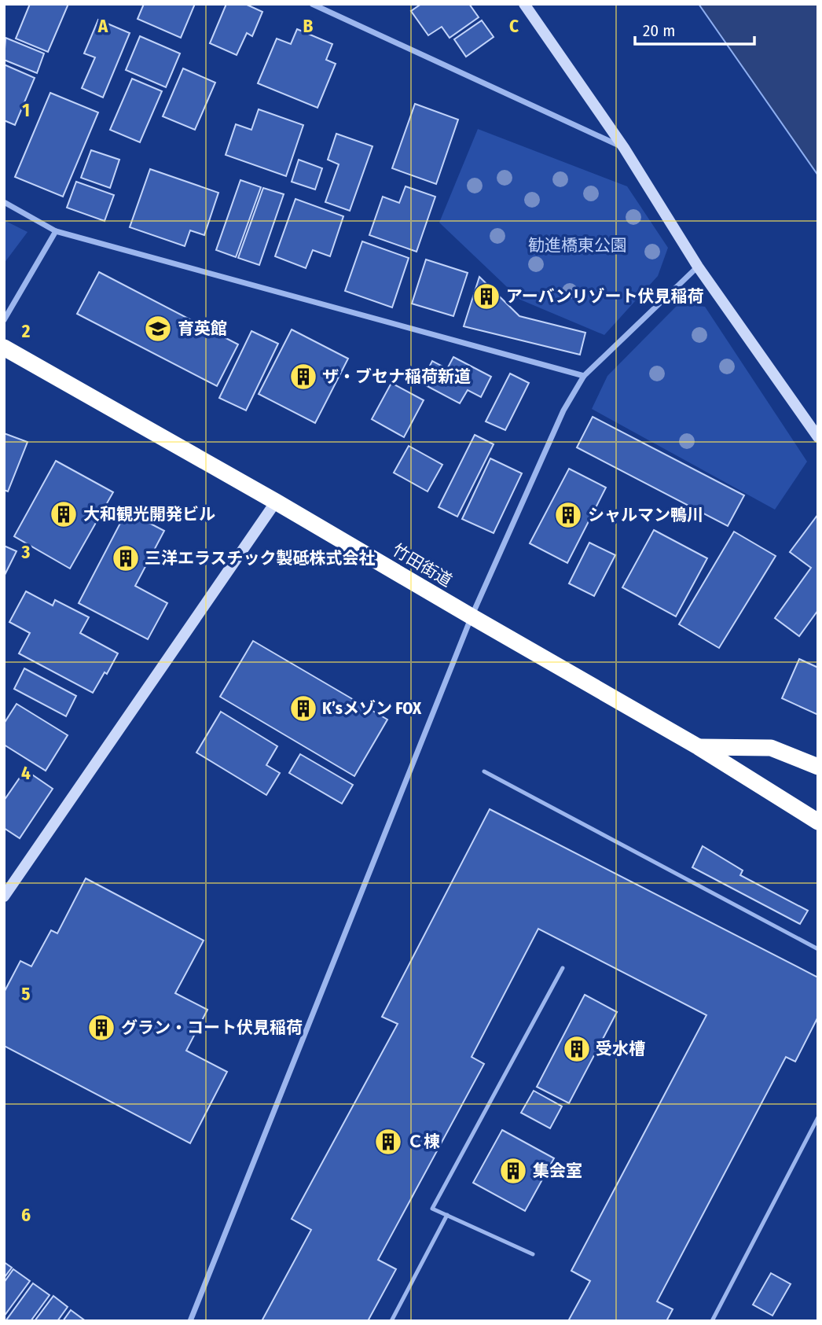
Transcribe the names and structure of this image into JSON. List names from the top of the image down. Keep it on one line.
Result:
{"streets":{"highway":["竹田街道"]},"parks":["勧進橋東公園"],"places":{"building":["アーバンリゾート伏見稲荷","ザ・ブセナ稲荷新道","大和観光開発ビル","シャルマン鴨川","三洋エラスチック製砥株式会社","K’sメゾン FOX","グラン・コート伏見稲荷","受水槽","Ｃ棟","集会室"],"school or university":["育英館"]},"scale_bar":"20 m","grid":{"columns":["A","B","C"],"rows":["1","2","3","4","5","6"]}}
